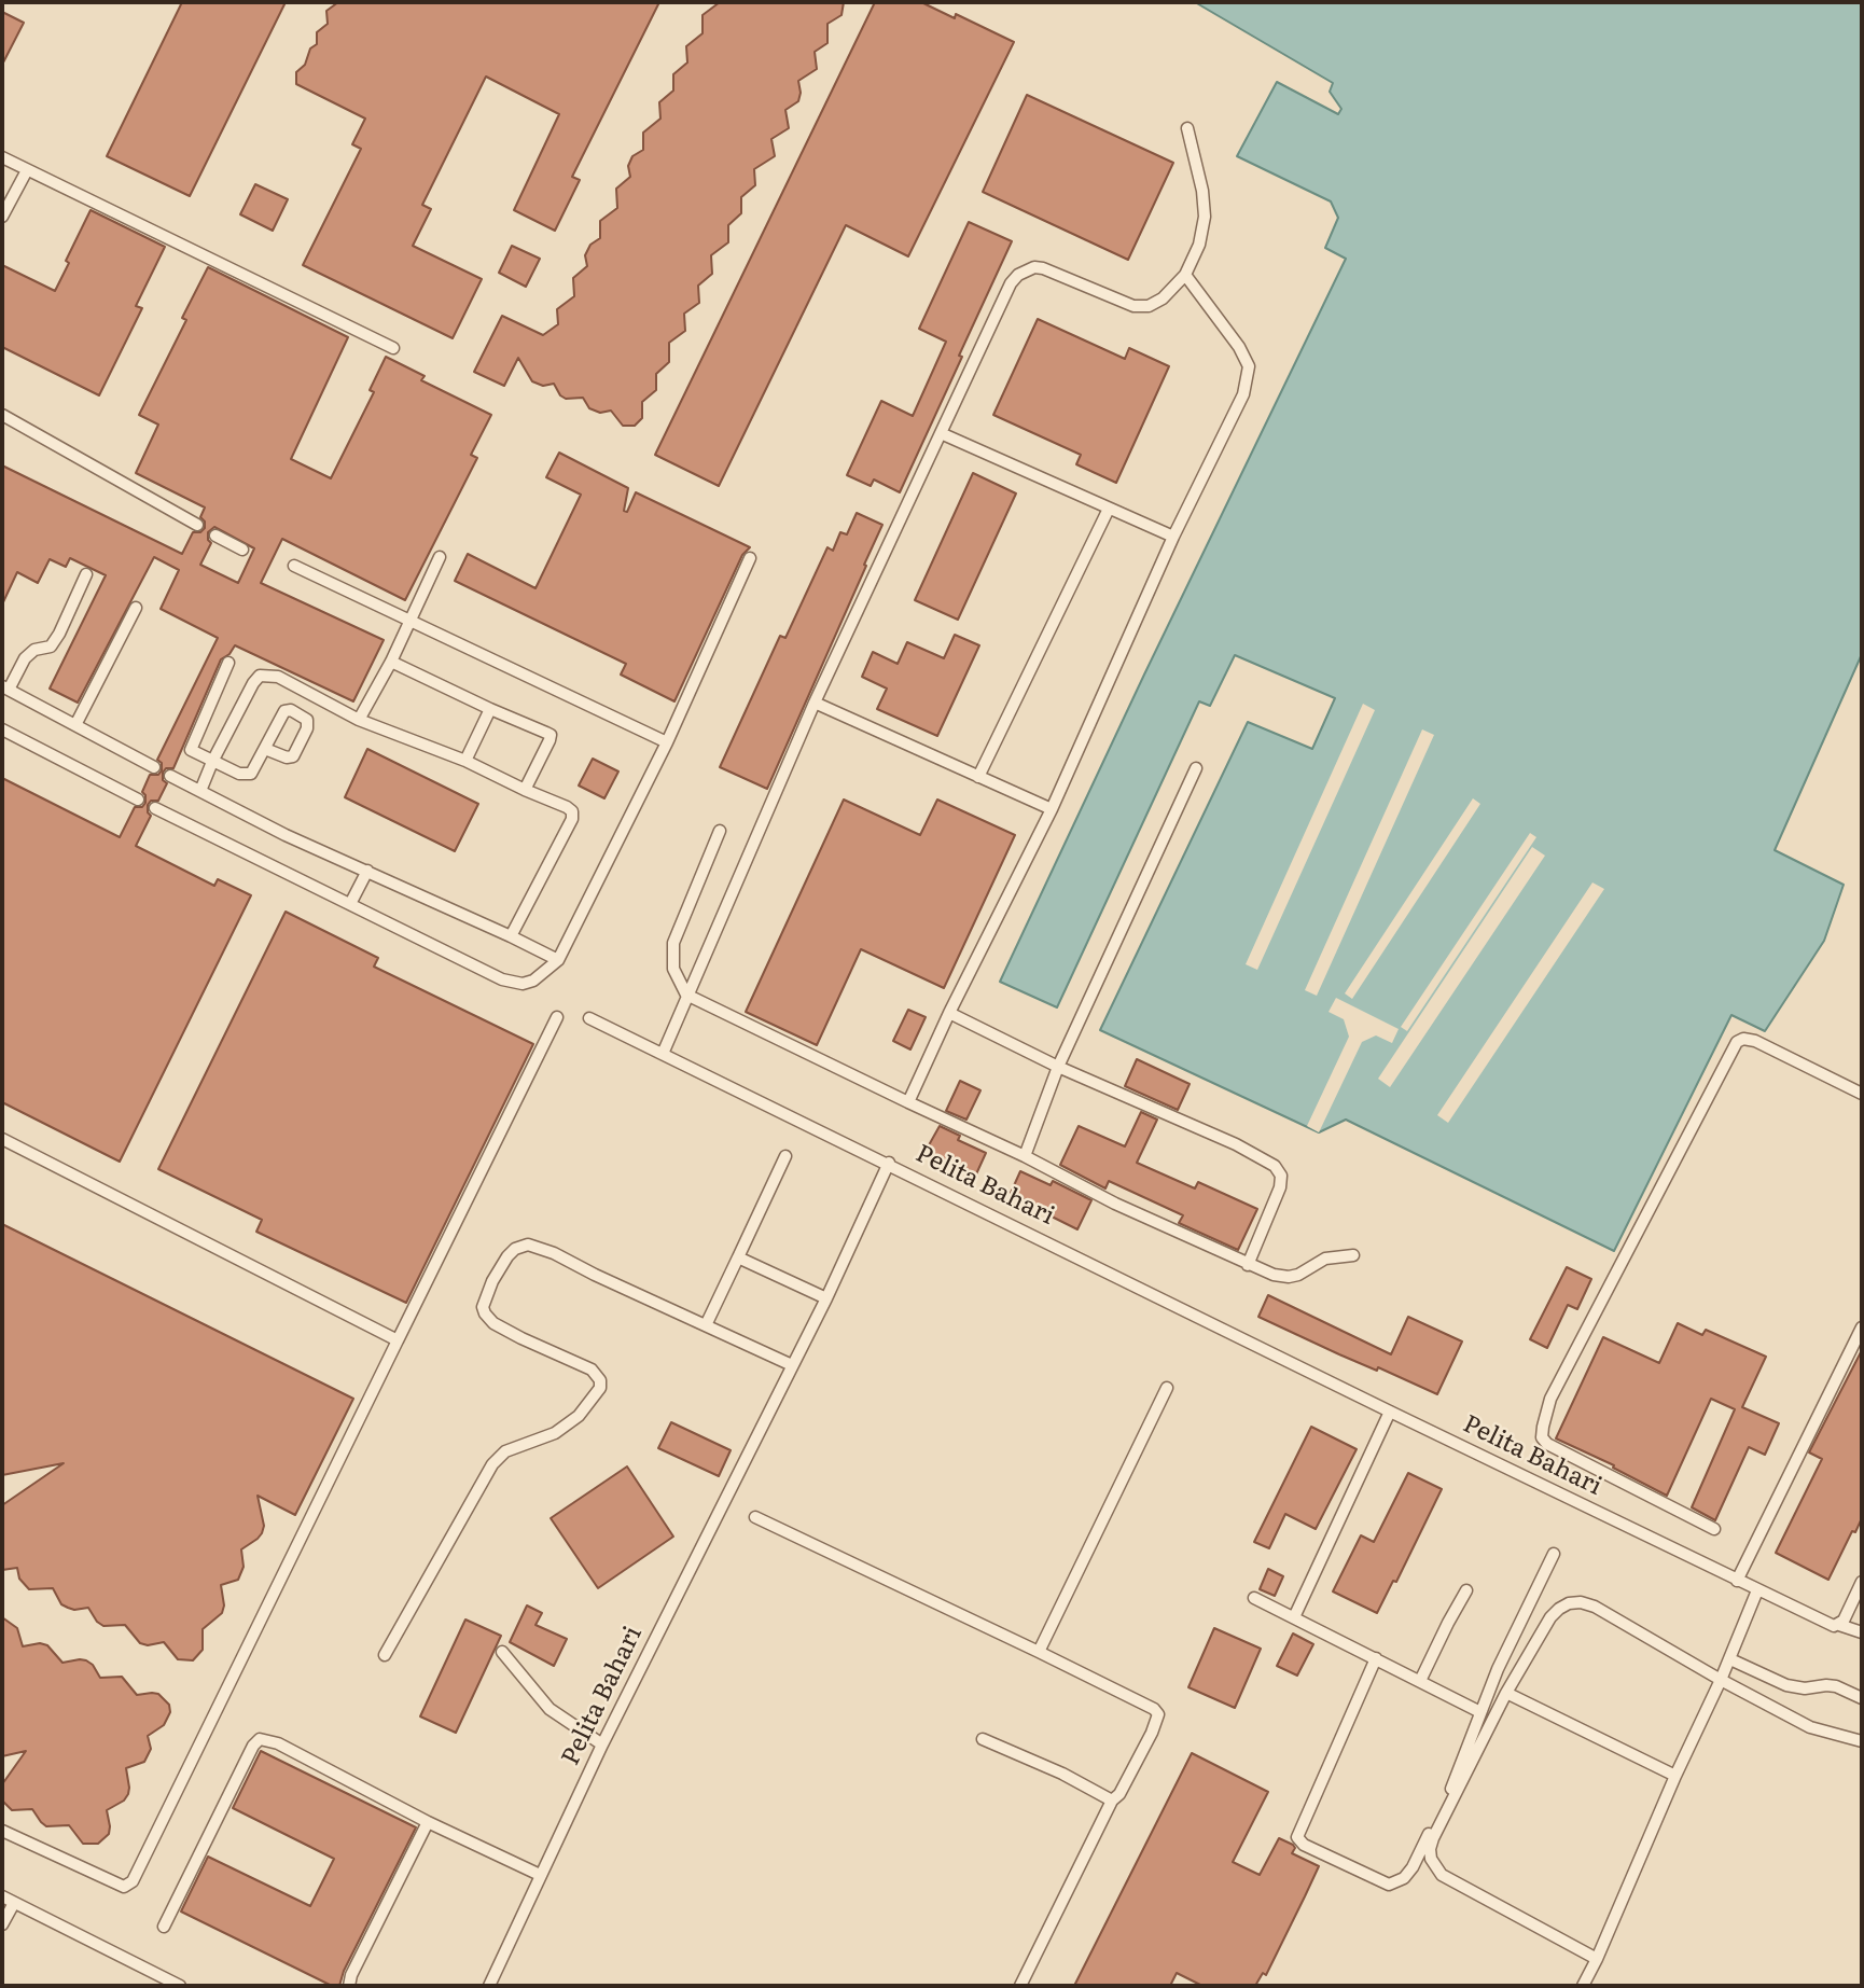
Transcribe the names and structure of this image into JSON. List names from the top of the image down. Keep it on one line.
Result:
{"streets":{"lane":["Pelita Bahari"]}}
